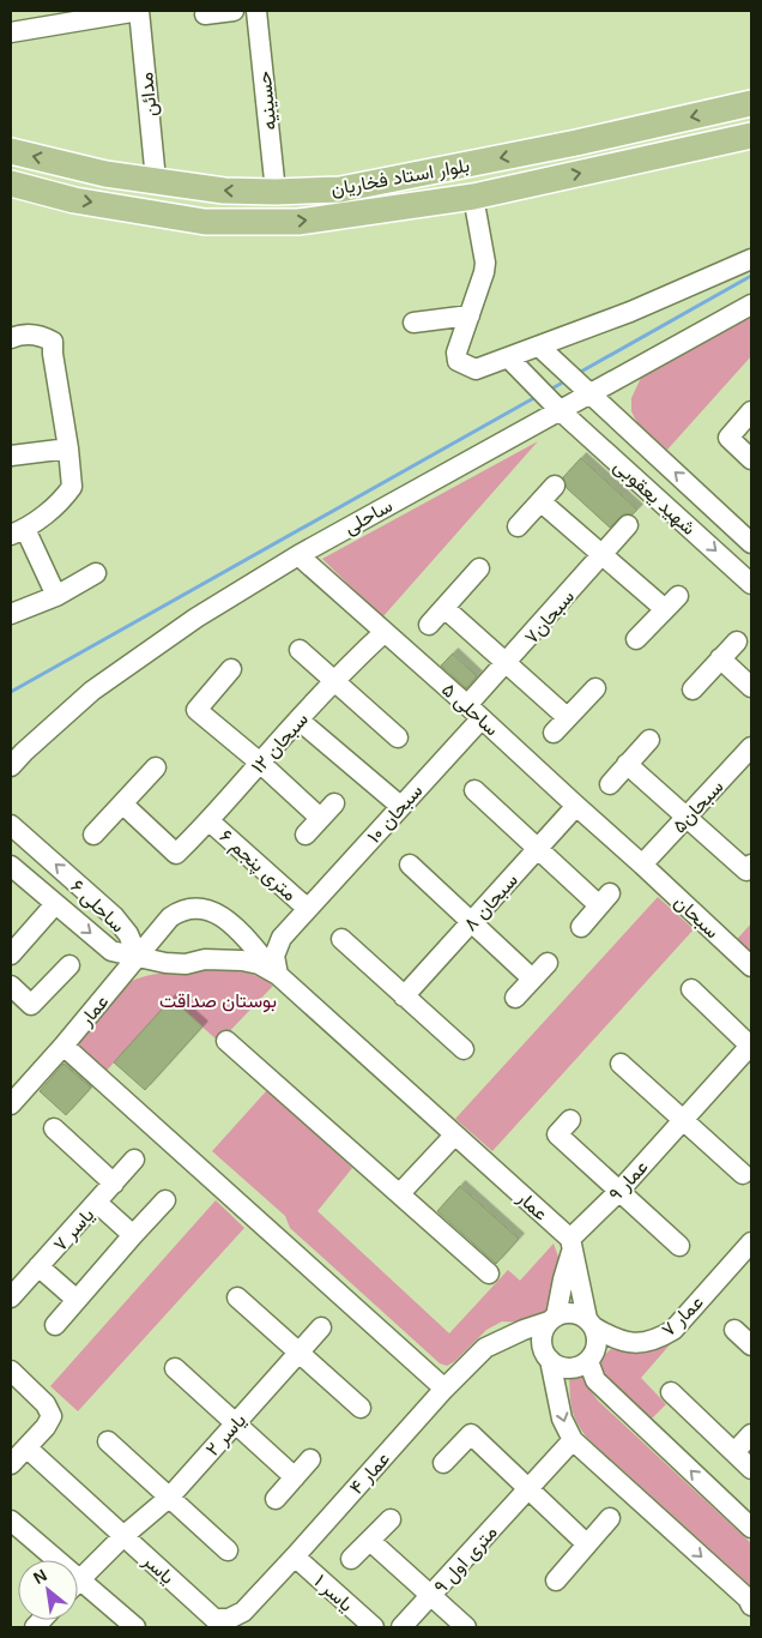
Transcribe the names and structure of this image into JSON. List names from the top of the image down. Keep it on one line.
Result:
{"streets":{"main road":["بلوار استاد فخاریان"],"street":["مدائن","حسینیه","شهید یعقوبی","ساحلی","سبحان۷","ساحلی ۵","سبحان ۱۲","سبحان۵","سبحان ۱۰","۶ متری پنجم","سبحان ۸","ساحلی ۶","سبحان","عمار","عمار ۹","یاسر ۷","عمار ۷","یاسر ۲","عمار ۴","۹ متری اول","یاسر","یاسر ۱"]},"crossings":[["مدائن","بلوار استاد فخاریان"],["حسینیه","بلوار استاد فخاریان"],["شهید یعقوبی","ساحلی"],["ساحلی","ساحلی ۵"],["سبحان۷","ساحلی ۵"],["سبحان۷","سبحان ۱۰"],["ساحلی ۵","سبحان ۱۲"],["ساحلی ۵","سبحان۵"],["ساحلی ۵","سبحان ۱۰"],["ساحلی ۵","سبحان ۸"],["ساحلی ۵","سبحان"],["سبحان ۱۲","۶ متری پنجم"],["سبحان۵","سبحان"],["سبحان ۱۰","۶ متری پنجم"],["سبحان ۱۰","عمار"],["ساحلی ۶","عمار"],["عمار","عمار ۹"],["یاسر ۲","یاسر"],["عمار ۴","یاسر"],["عمار ۴","یاسر ۱"],["یاسر","یاسر ۱"]],"parks":["بوستان صداقت"],"north":"top left"}
